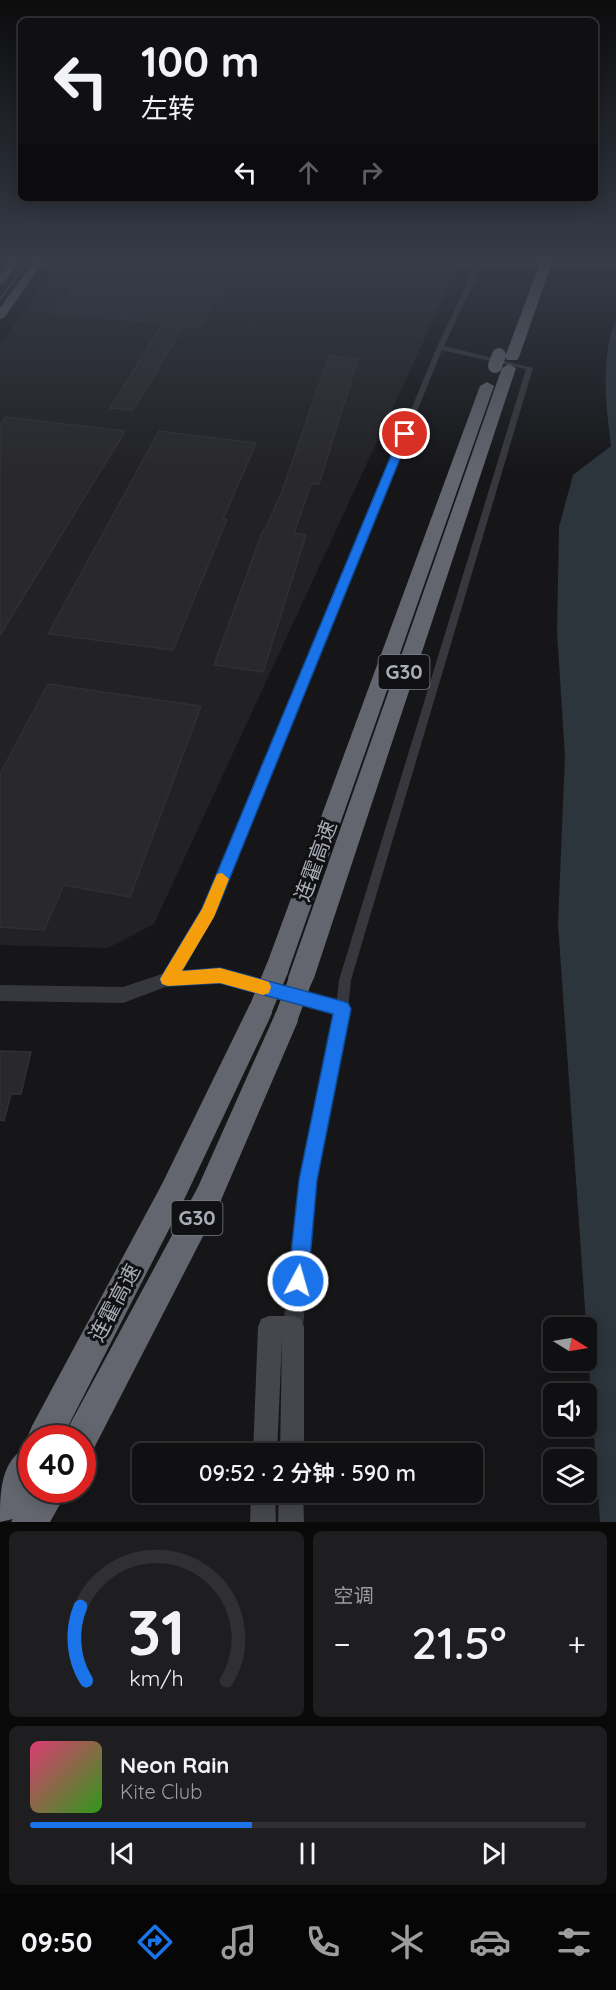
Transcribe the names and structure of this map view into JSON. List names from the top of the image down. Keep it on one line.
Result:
{"streets":{"highway":["G30","连霍高速"]},"north":"right","page":{"turn":["100 m","左转"],"limit":"40","trip":"09:52 · 2 分钟 · 590 m","tile":"空调","heat":["−","21.5°","+"],"song":["Neon Rain","Kite Club"],"tabs":"09:50","gauge":["31","km/h"]}}
